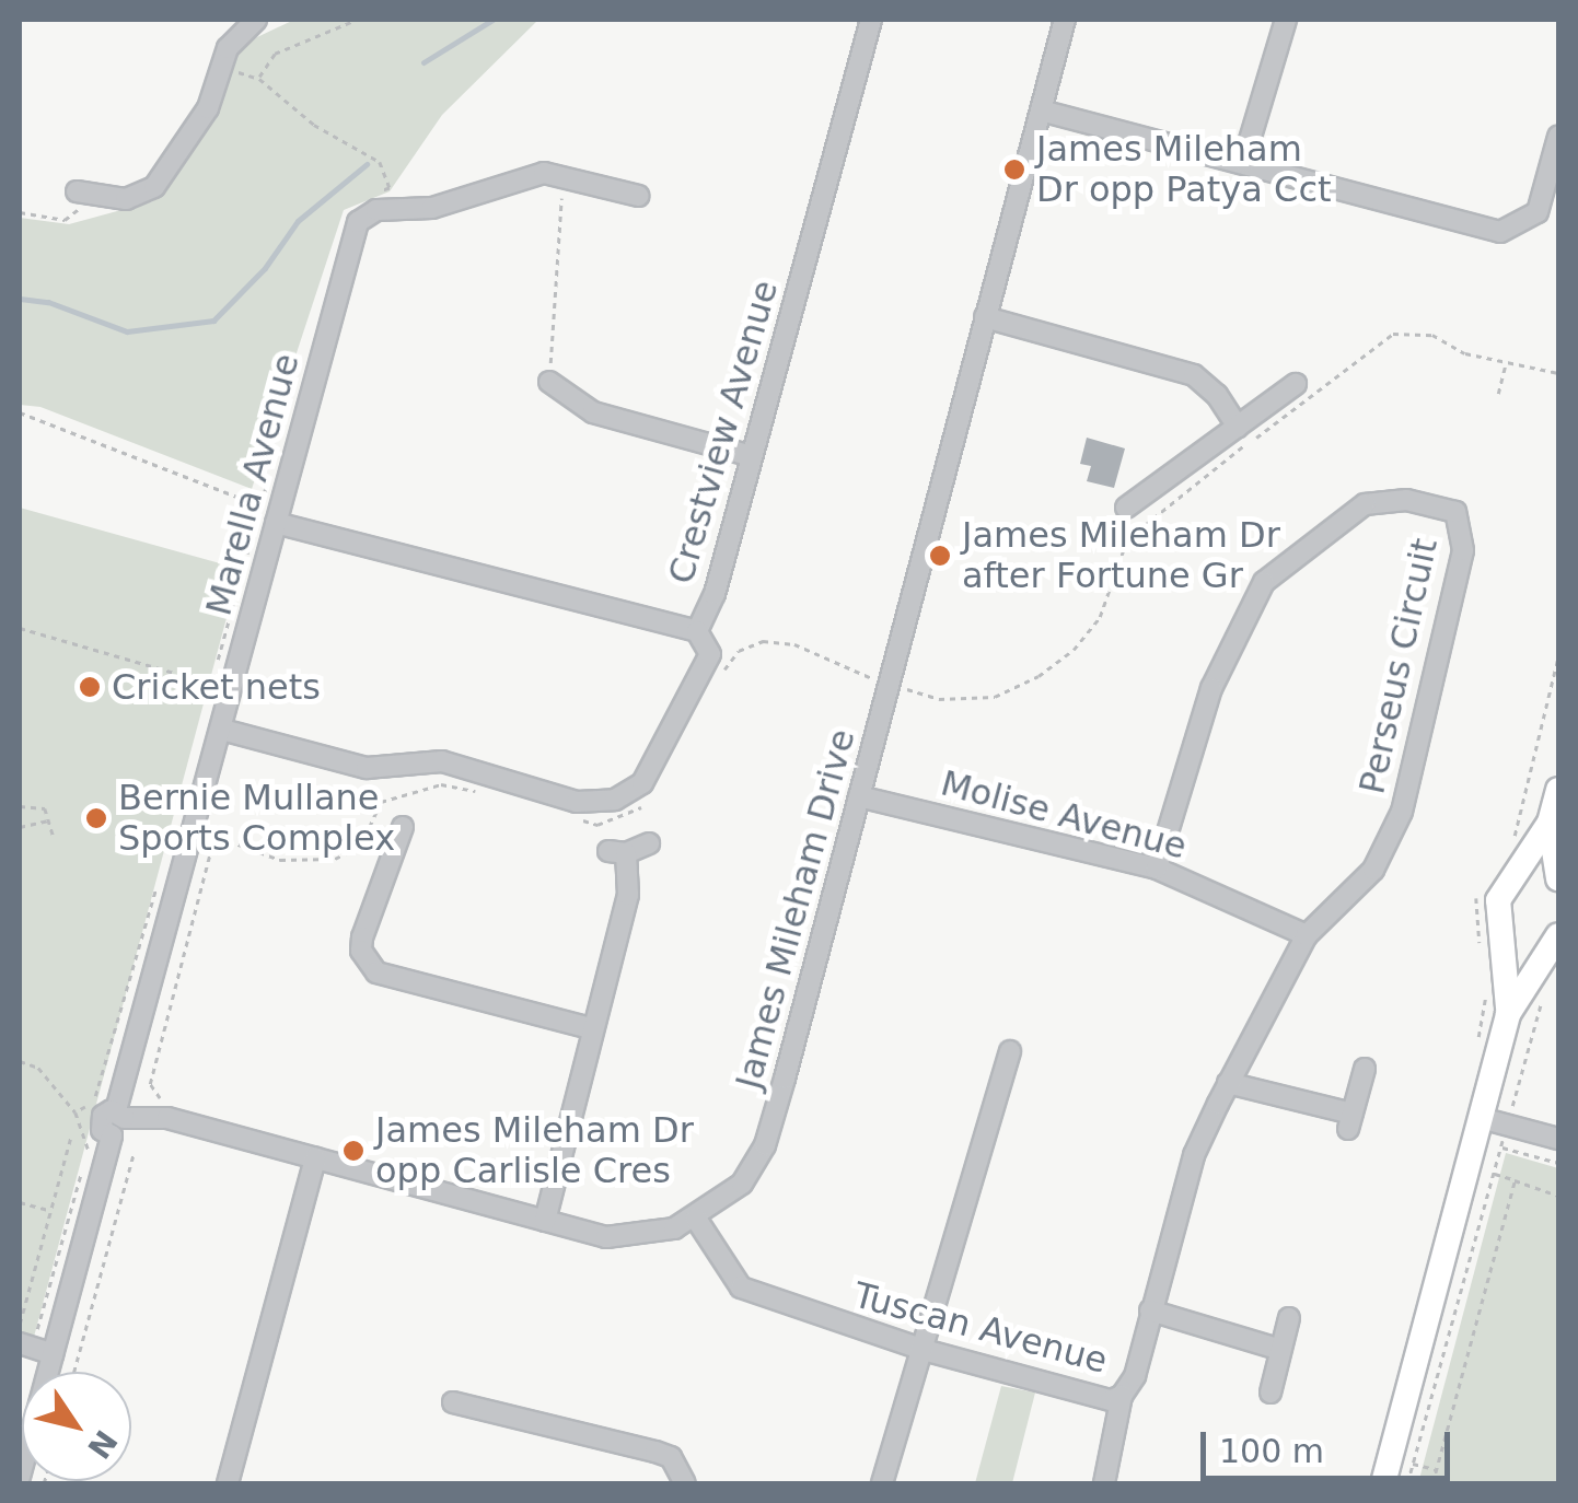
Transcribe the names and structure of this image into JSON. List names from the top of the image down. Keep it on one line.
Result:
{"streets":{"street":["Crestview Avenue","Marella Avenue","Perseus Circuit","Molise Avenue","James Mileham Drive","Tuscan Avenue"]},"crossings":[["Crestview Avenue","Marella Avenue"],["Marella Avenue","James Mileham Drive"],["Perseus Circuit","Molise Avenue"],["Perseus Circuit","Tuscan Avenue"],["Molise Avenue","James Mileham Drive"],["Molise Avenue","Tuscan Avenue"],["James Mileham Drive","Tuscan Avenue"]],"places":["James Mileham Dr opp Patya Cct","James Mileham Dr after Fortune Gr","Cricket nets","Bernie Mullane Sports Complex","James Mileham Dr opp Carlisle Cres"],"scale_bar":"100 m","north":"bottom right"}
